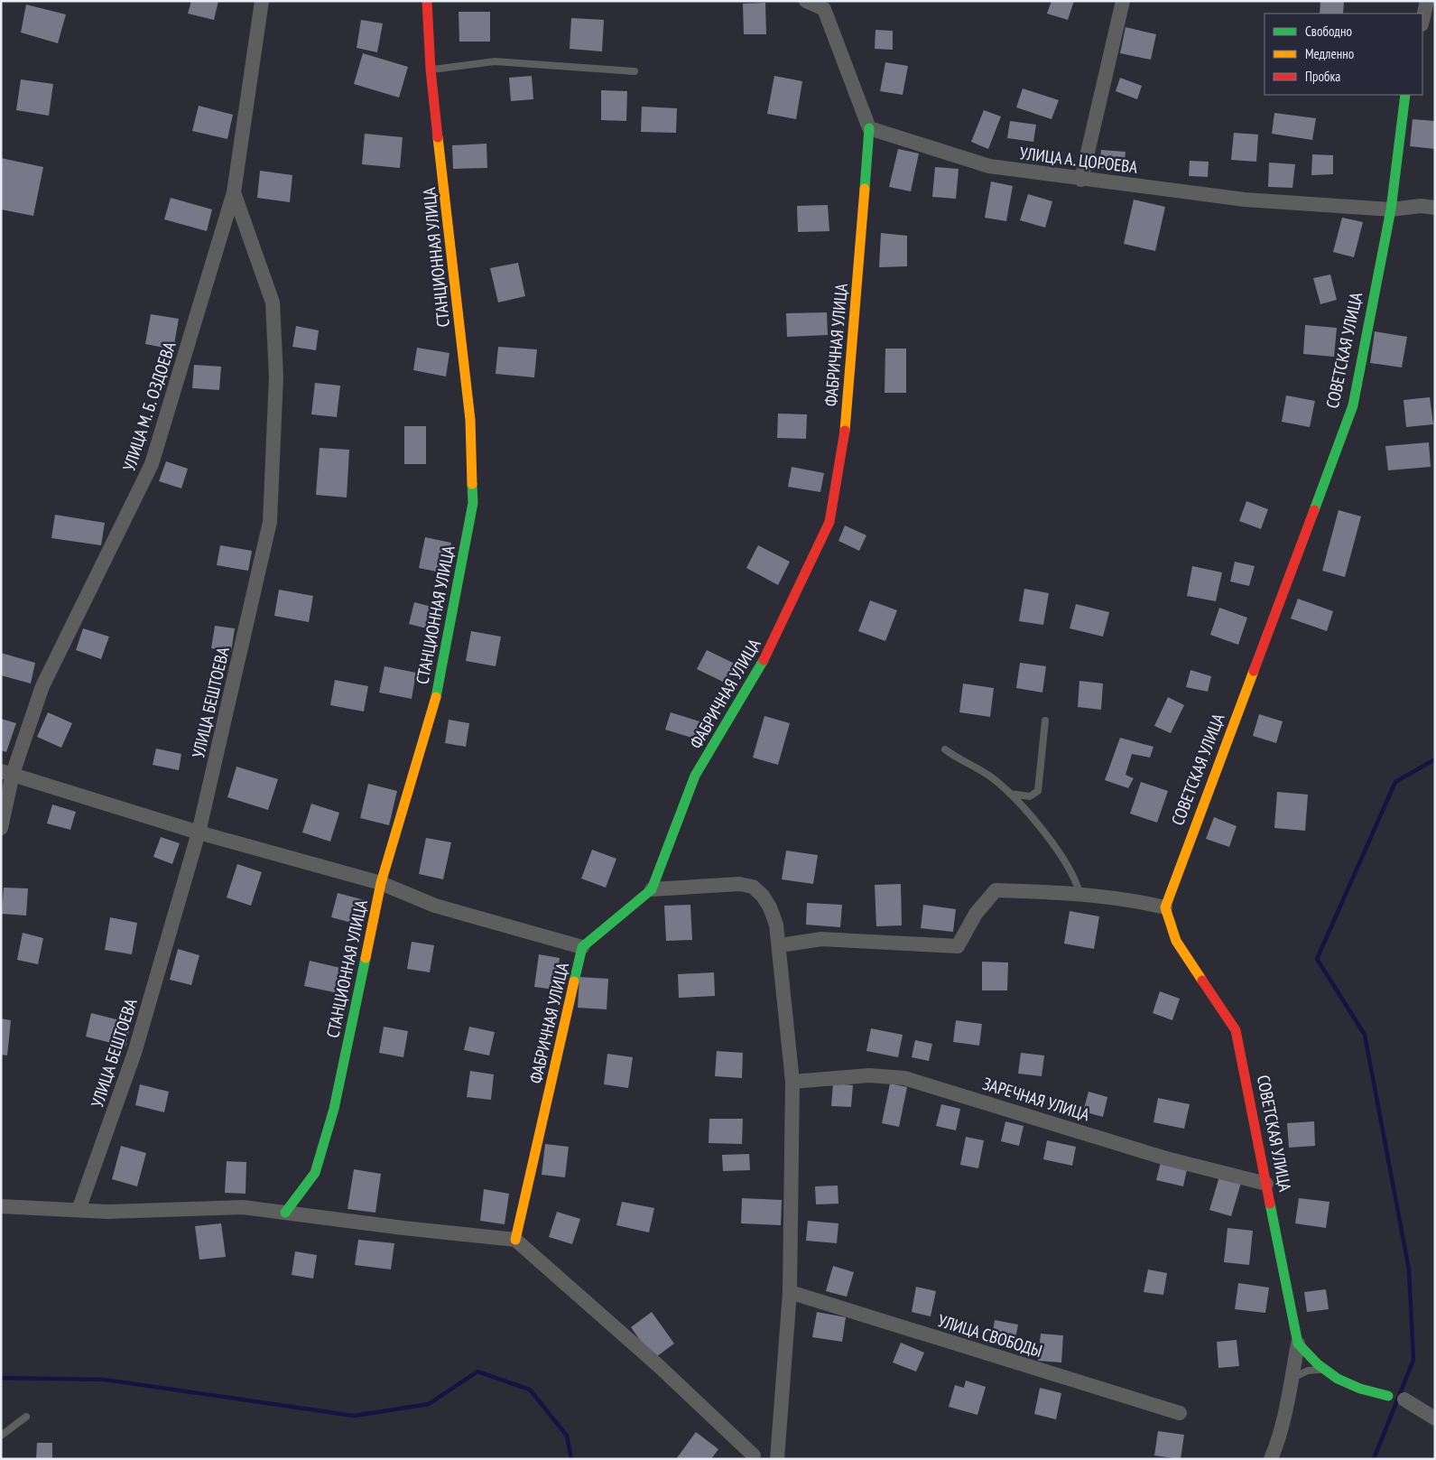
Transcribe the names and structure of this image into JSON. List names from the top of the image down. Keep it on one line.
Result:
{"streets":{"street":["УЛИЦА А. ЦОРОЕВА","СТАНЦИОННАЯ УЛИЦА","ФАБРИЧНАЯ УЛИЦА","СОВЕТСКАЯ УЛИЦА","УЛИЦА М. Б. ОЗДОЕВА","УЛИЦА БЕШТОЕВА","ЗАРЕЧНАЯ УЛИЦА","УЛИЦА СВОБОДЫ"]},"crossings":[["УЛИЦА А. ЦОРОЕВА","ФАБРИЧНАЯ УЛИЦА"],["УЛИЦА А. ЦОРОЕВА","СОВЕТСКАЯ УЛИЦА"],["СОВЕТСКАЯ УЛИЦА","ЗАРЕЧНАЯ УЛИЦА"],["УЛИЦА М. Б. ОЗДОЕВА","УЛИЦА БЕШТОЕВА"]],"legend":["Свободно","Медленно","Пробка"]}
